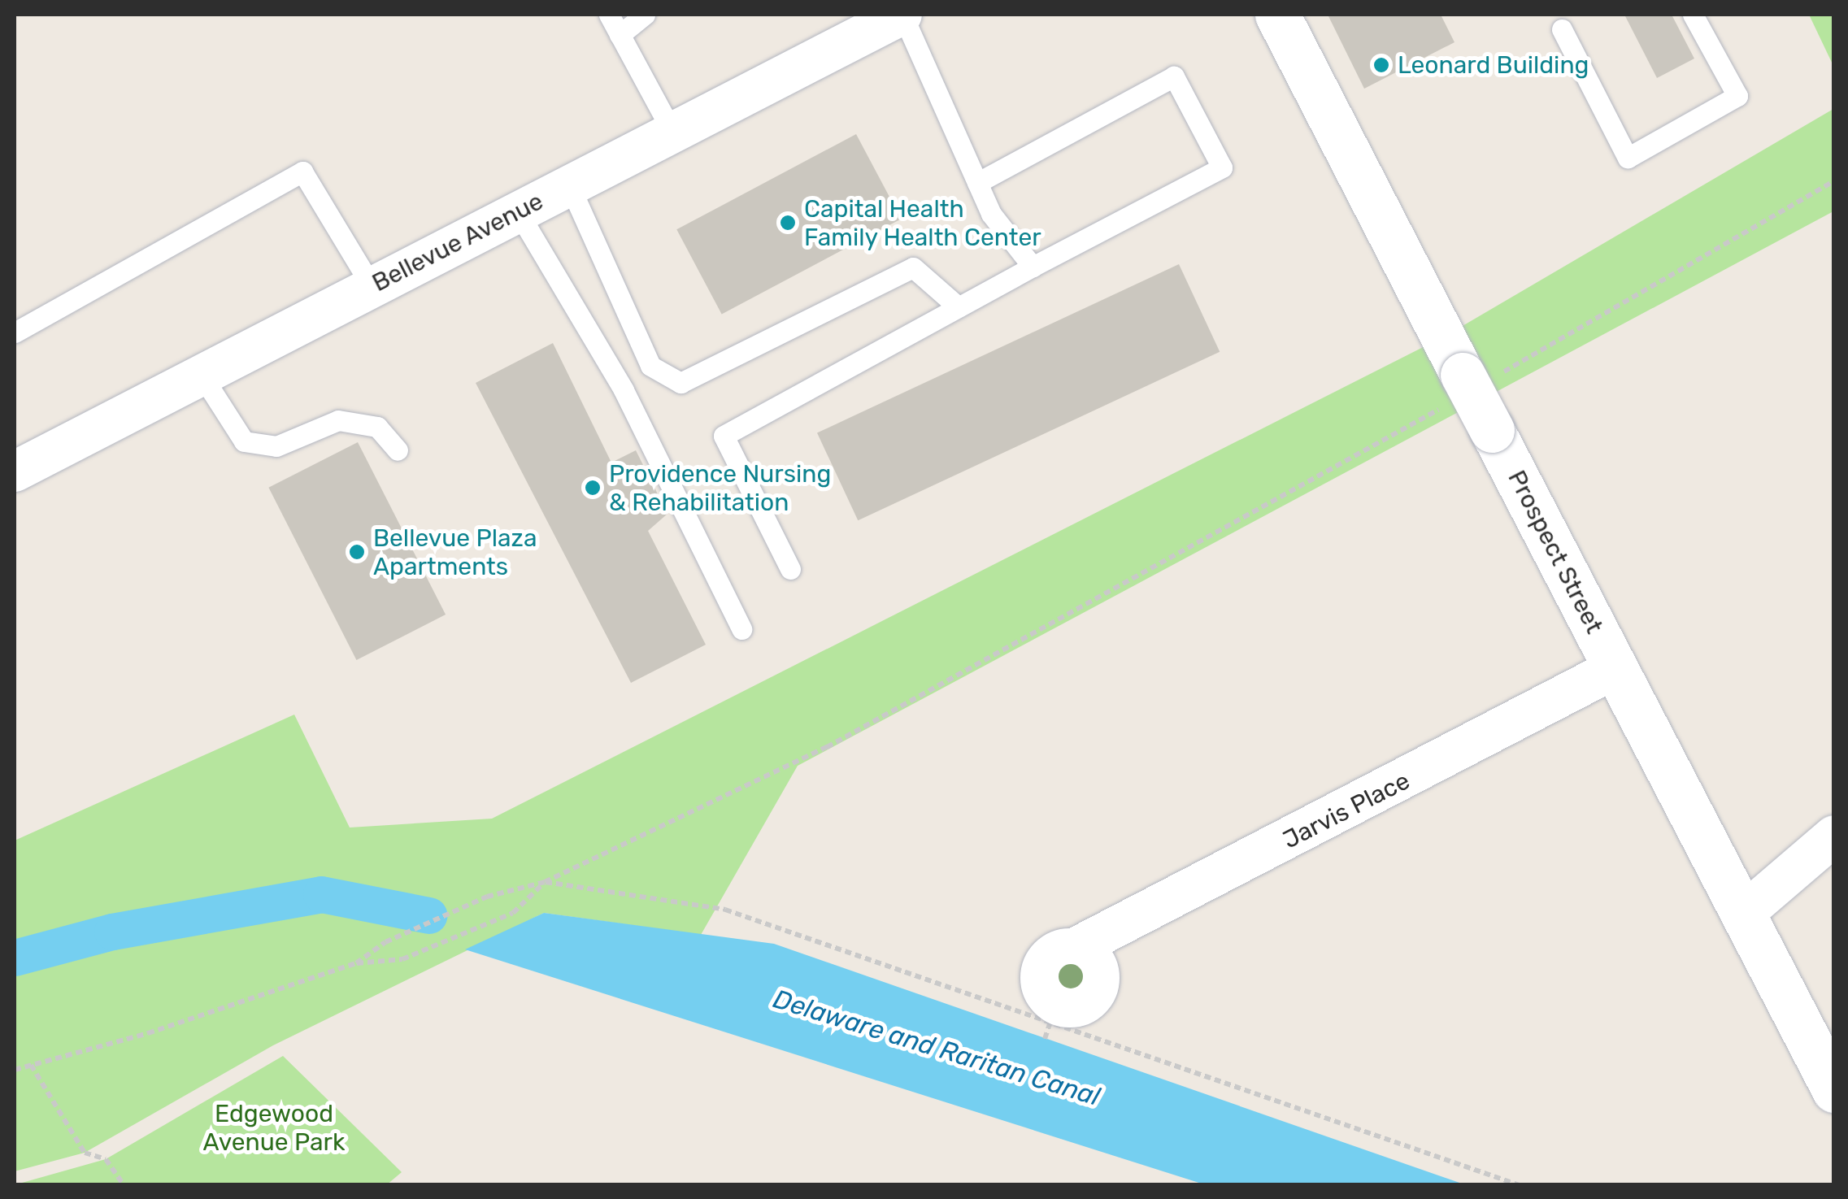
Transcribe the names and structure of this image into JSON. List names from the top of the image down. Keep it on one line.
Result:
{"streets":{"street":["Bellevue Avenue","Prospect Street","Jarvis Place"]},"crossings":[["Prospect Street","Jarvis Place"]],"water":["Delaware and Raritan Canal"],"parks":["Edgewood Avenue Park"],"places":["Leonard Building","Capital Health Family Health Center","Providence Nursing & Rehabilitation","Bellevue Plaza Apartments"]}
